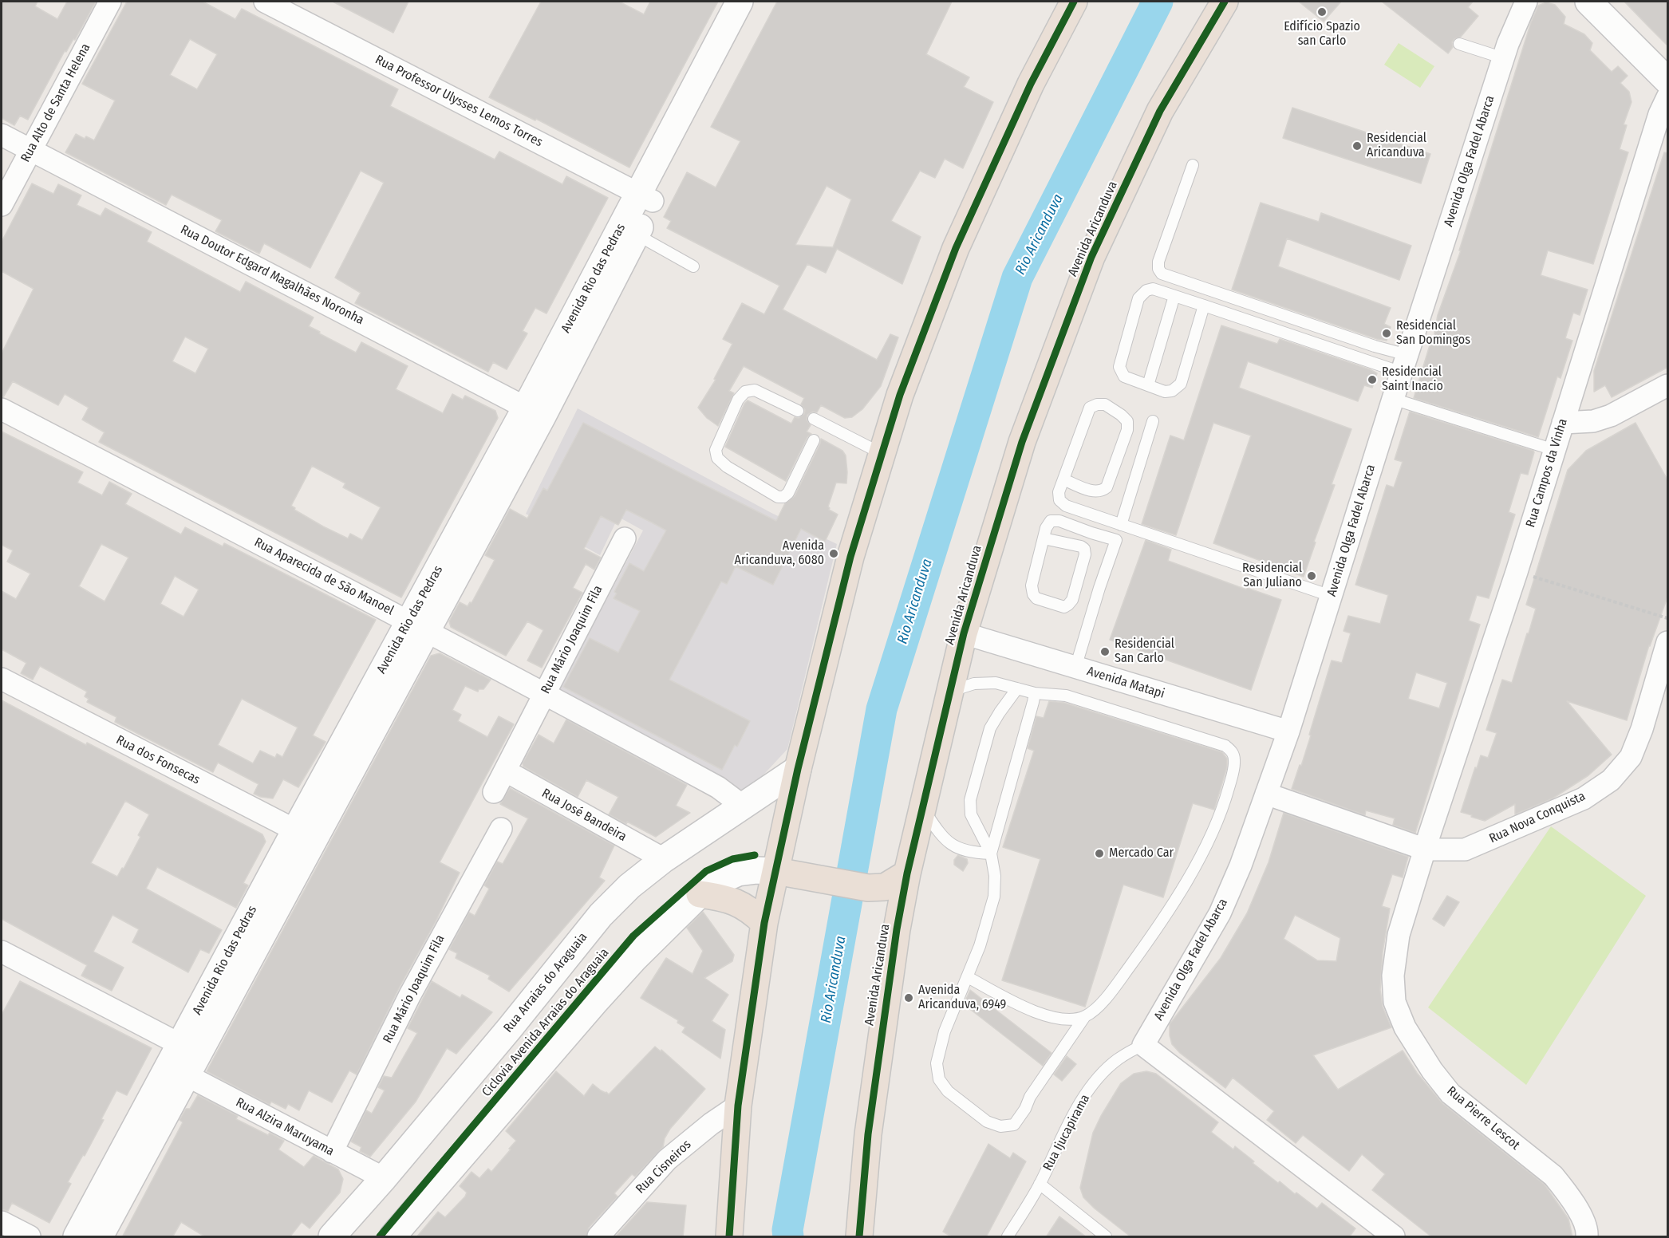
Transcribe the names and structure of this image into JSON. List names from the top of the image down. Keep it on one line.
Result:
{"streets":{"highway":["Avenida Aricanduva"],"main road":["Avenida Rio das Pedras","Rua Arraias do Araguaia"],"street":["Rua Professor Ulysses Lemos Torres","Rua Alto de Santa Helena","Avenida Olga Fadel Abarca","Rua Doutor Edgard Magalhães Noronha","Rua Campos da Vinha","Rua Aparecida de São Manoel","Rua Mário Joaquim Fila","Avenida Matapi","Rua dos Fonsecas","Rua José Bandeira","Rua Nova Conquista","Rua Pierre Lescot","Rua Alzira Maruyama","Rua Cisneiros"],"lane":["Rua Ijucapirama"],"cycle path":["Ciclovia Avenida Arraias do Araguaia"]},"crossings":[["Rua Professor Ulysses Lemos Torres","Avenida Rio das Pedras"],["Rua Alto de Santa Helena","Rua Doutor Edgard Magalhães Noronha"],["Avenida Olga Fadel Abarca","Avenida Matapi"],["Avenida Olga Fadel Abarca","Rua Nova Conquista"],["Avenida Olga Fadel Abarca","Rua Ijucapirama"],["Avenida Aricanduva","Avenida Matapi"],["Rua Doutor Edgard Magalhães Noronha","Avenida Rio das Pedras"],["Avenida Rio das Pedras","Rua Aparecida de São Manoel"],["Avenida Rio das Pedras","Rua dos Fonsecas"],["Avenida Rio das Pedras","Rua Alzira Maruyama"],["Rua Campos da Vinha","Rua Nova Conquista"],["Rua Campos da Vinha","Rua Pierre Lescot"],["Rua Aparecida de São Manoel","Rua Mário Joaquim Fila"],["Rua Aparecida de São Manoel","Rua Arraias do Araguaia"],["Rua Mário Joaquim Fila","Rua José Bandeira"],["Rua Mário Joaquim Fila","Rua Alzira Maruyama"],["Rua José Bandeira","Rua Arraias do Araguaia"],["Rua Nova Conquista","Rua Pierre Lescot"],["Rua Arraias do Araguaia","Rua Alzira Maruyama"]],"water":["Rio Aricanduva"],"places":["Edifício Spazio san Carlo","Residencial Aricanduva","Residencial San Domingos","Residencial Saint Inacio","Avenida Aricanduva, 6080","Residencial San Juliano","Residencial San Carlo","Mercado Car","Avenida Aricanduva, 6949"]}
